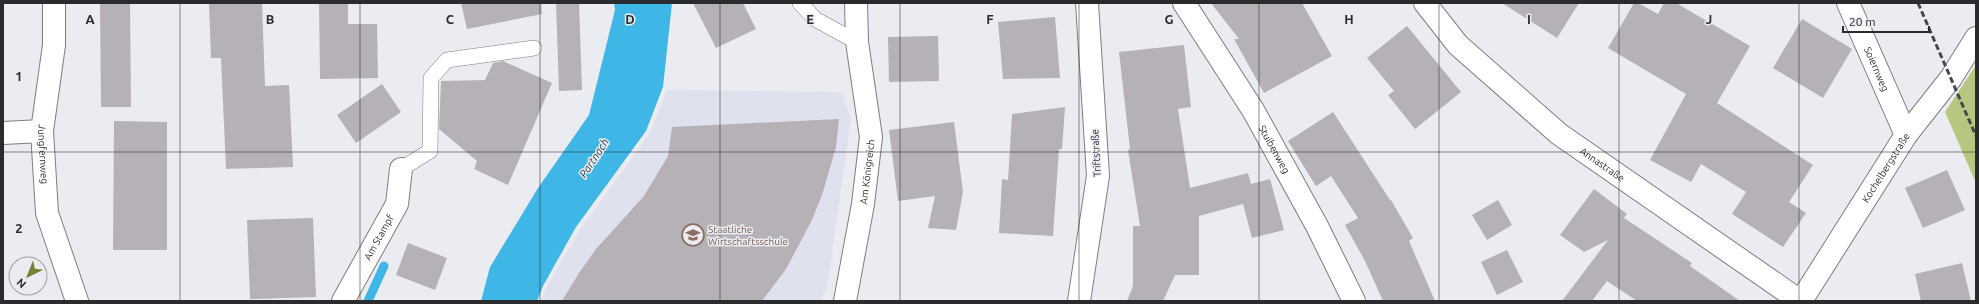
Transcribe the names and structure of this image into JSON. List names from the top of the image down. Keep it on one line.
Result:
{"streets":{"street":["Soiernweg","Stuibenweg","Triftstraße","Jungfernweg","Annastraße","Kochelbergstraße","Am Königreich","Am Stampf"]},"crossings":[["Soiernweg","Kochelbergstraße"],["Annastraße","Kochelbergstraße"]],"water":["Partnach"],"places":{"school or university":["Staatliche Wirtschaftsschule"]},"scale_bar":"20 m","north":"bottom left","grid":{"columns":["A","B","C","D","E","F","G","H","I","J"],"rows":["1","2"]}}
